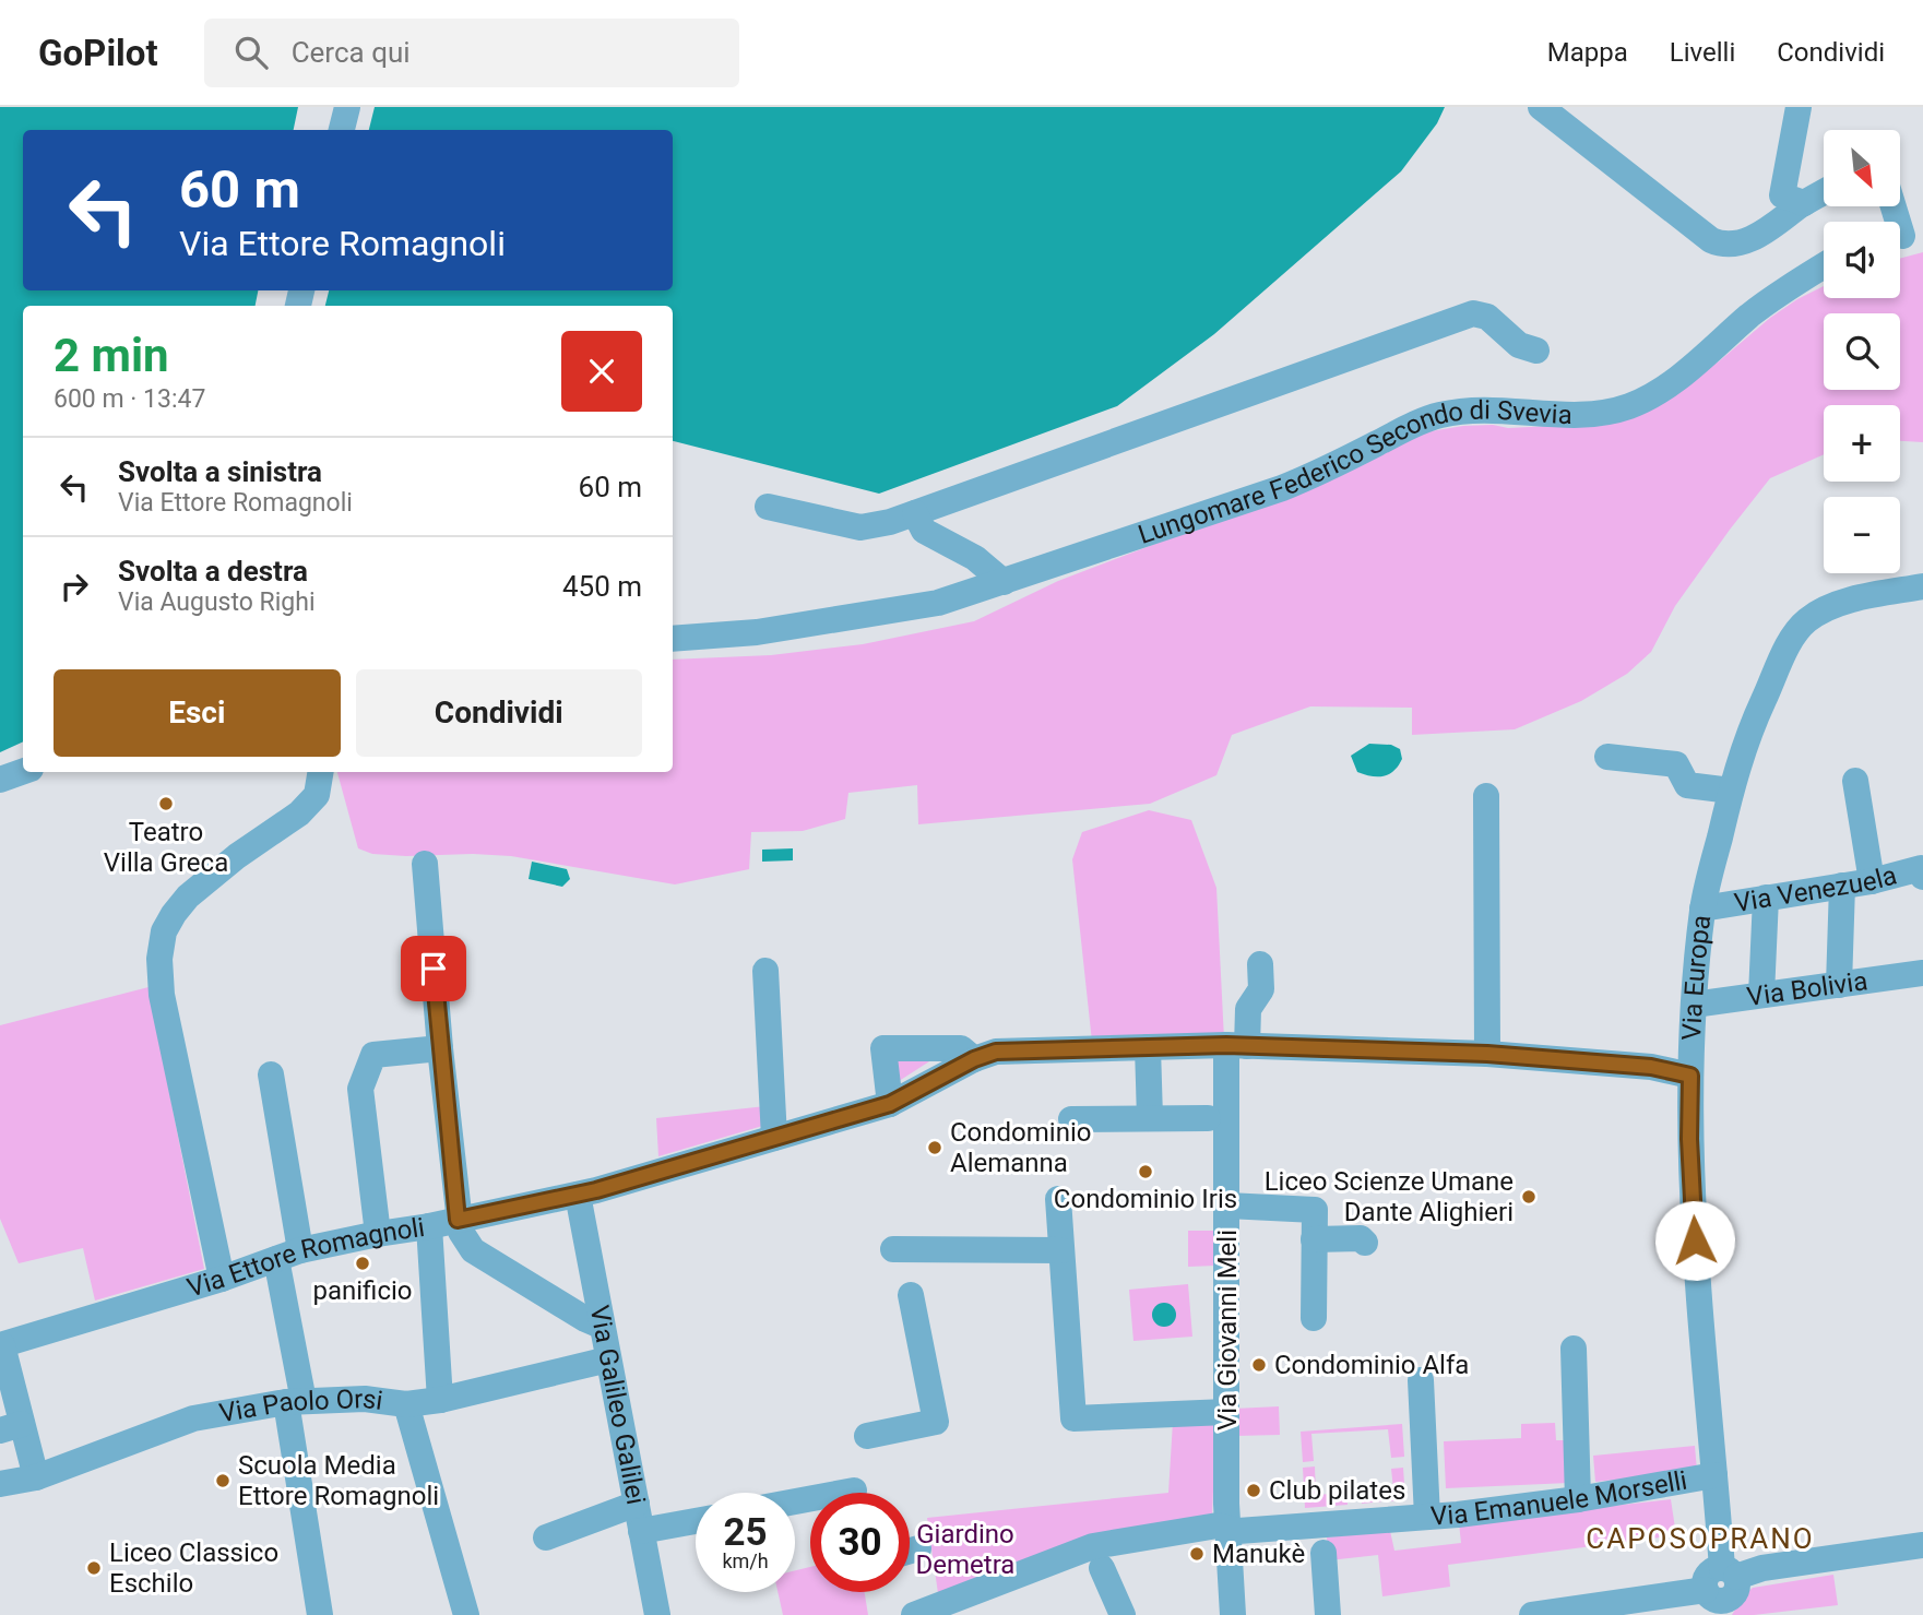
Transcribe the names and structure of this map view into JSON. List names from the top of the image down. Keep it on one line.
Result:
{"streets":{"street":["Lungomare Federico Secondo di Svevia","Via Venezuela","Via Europa","Via Bolivia","Via Ettore Romagnoli","Via Giovanni Meli","Via Galileo Galilei","Via Paolo Orsi","Via Emanuele Morselli"]},"crossings":[["Via Venezuela","Via Europa"],["Via Europa","Via Bolivia"],["Via Europa","Via Ettore Romagnoli"],["Via Europa","Via Emanuele Morselli"],["Via Ettore Romagnoli","Via Giovanni Meli"],["Via Ettore Romagnoli","Via Galileo Galilei"],["Via Giovanni Meli","Via Emanuele Morselli"],["Via Galileo Galilei","Via Paolo Orsi"]],"districts":["CAPOSOPRANO"],"parks":["Giardino Demetra"],"places":["Teatro Villa Greca","Condominio Alemanna","Condominio Iris","Liceo Scienze Umane Dante Alighieri","panificio","Condominio Alfa","Scuola Media Ettore Romagnoli","Club pilates","Manukè","Liceo Classico Eschilo"],"north":"bottom right","page":{"header":"GoPilot","search":"Cerca qui","nav":["Mappa","Livelli","Condividi"],"map_buttons":["+","−"],"turn":["60 m","Via Ettore Romagnoli"],"heading":["2 min","600 m · 13:47"],"list":[{"name":"Svolta a sinistra","note":"Via Ettore Romagnoli","value":"60 m"},{"name":"Svolta a destra","note":"Via Augusto Righi","value":"450 m"}],"buttons":["Esci","Condividi"],"speed":"25 km/h","limit":"30"}}
